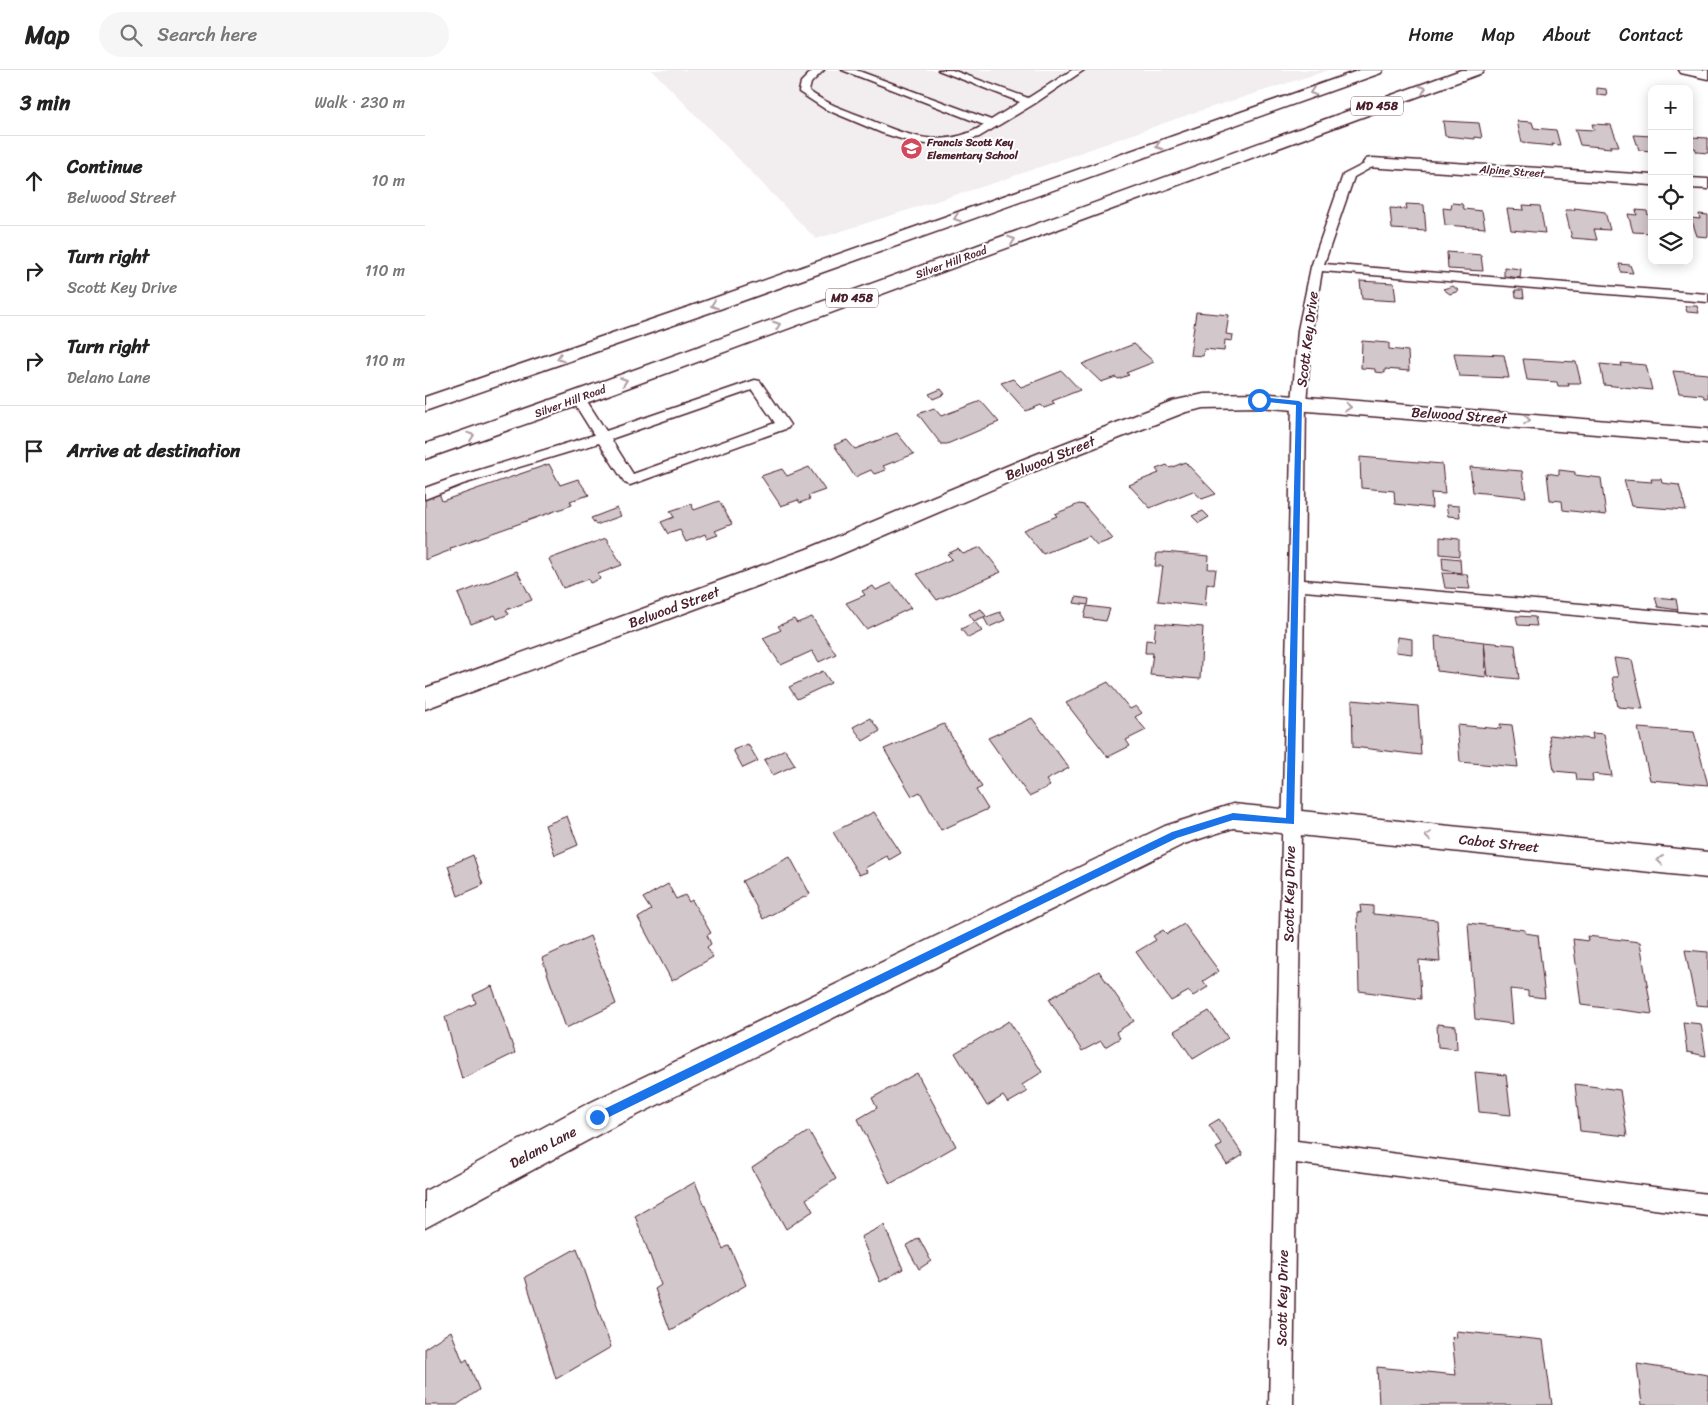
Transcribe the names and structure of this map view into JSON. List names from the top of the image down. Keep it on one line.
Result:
{"streets":{"main road":["MD 458","Alpine Street","Silver Hill Road","Belwood Street","Cabot Street","Delano Lane"],"lane":["Scott Key Drive"]},"crossings":[["Alpine Street","Scott Key Drive"],["Scott Key Drive","Belwood Street"],["Scott Key Drive","Cabot Street"],["Scott Key Drive","Delano Lane"],["Cabot Street","Delano Lane"]],"one_way":["Cabot Street"],"places":{"school or university":["Francis Scott Key Elementary School"]},"page":{"header":"Map","search":"Search here","nav":["Home","Map","About","Contact"],"heading":["3 min","Walk · 230 m"],"map_buttons":["+","−"],"list":[["Continue","Belwood Street","10 m"],["Turn right","Scott Key Drive","110 m"],["Turn right","Delano Lane","110 m"],"Arrive at destination"]}}
